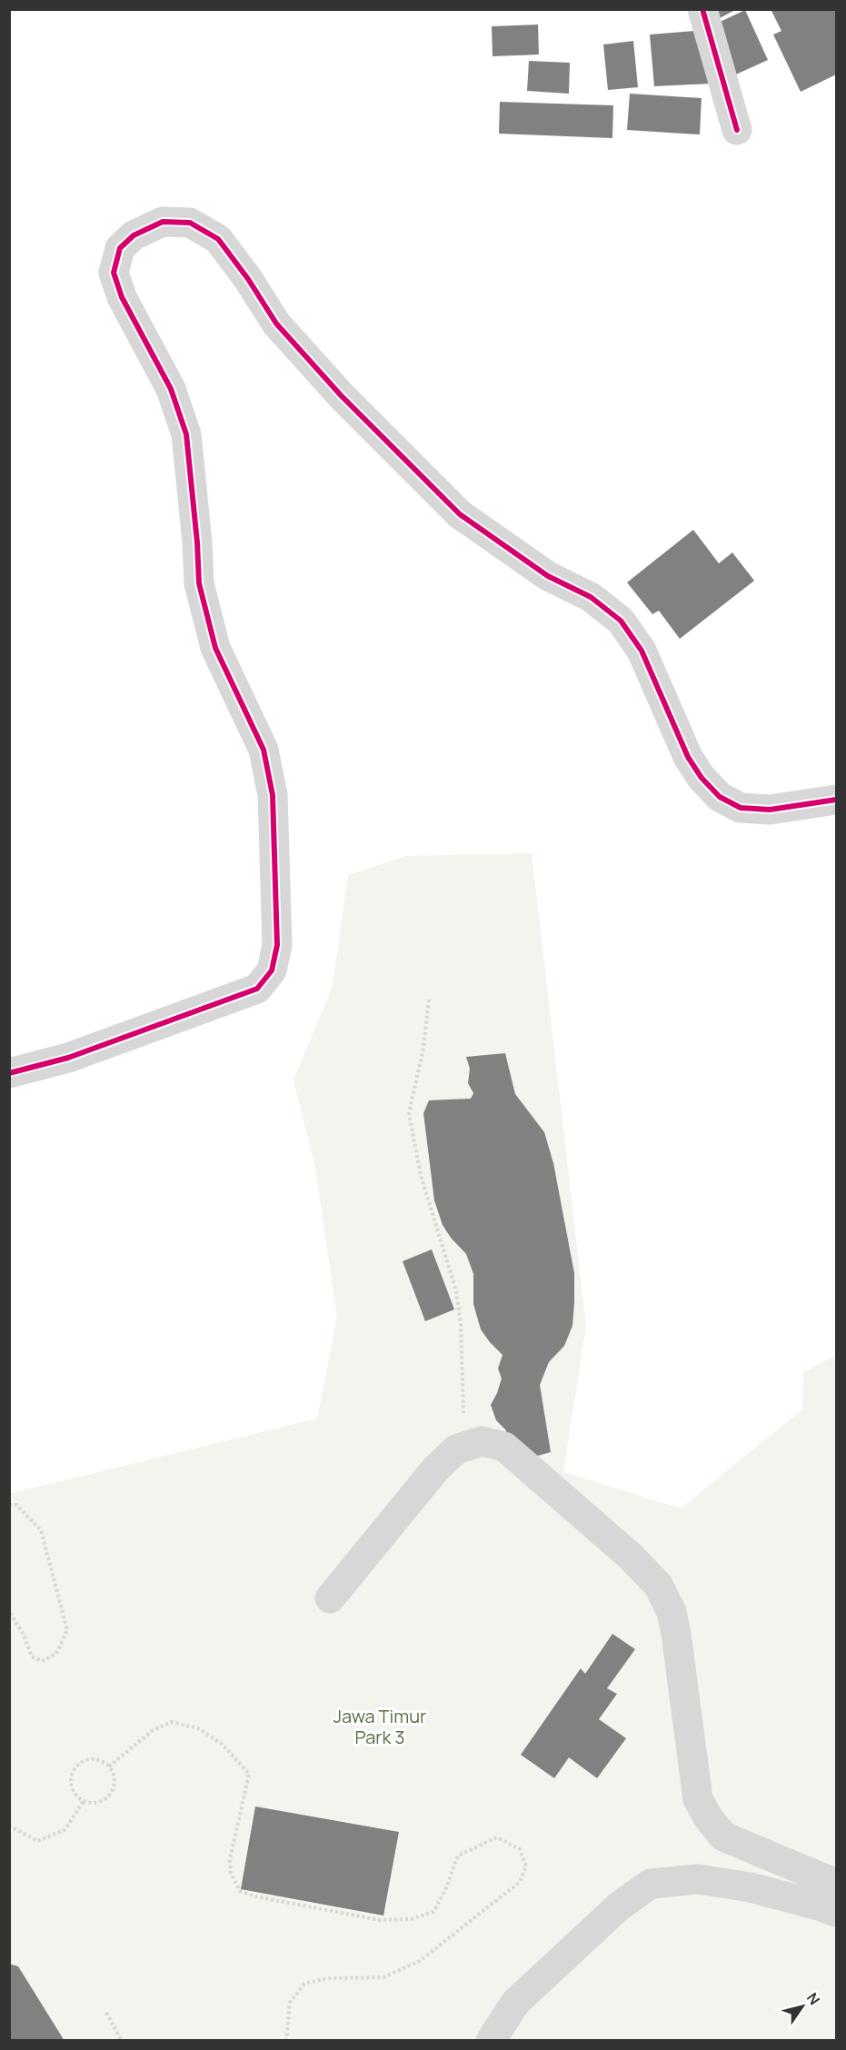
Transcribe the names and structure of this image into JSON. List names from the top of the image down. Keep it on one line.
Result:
{"parks":["Jawa Timur Park 3"],"north":"top right"}
